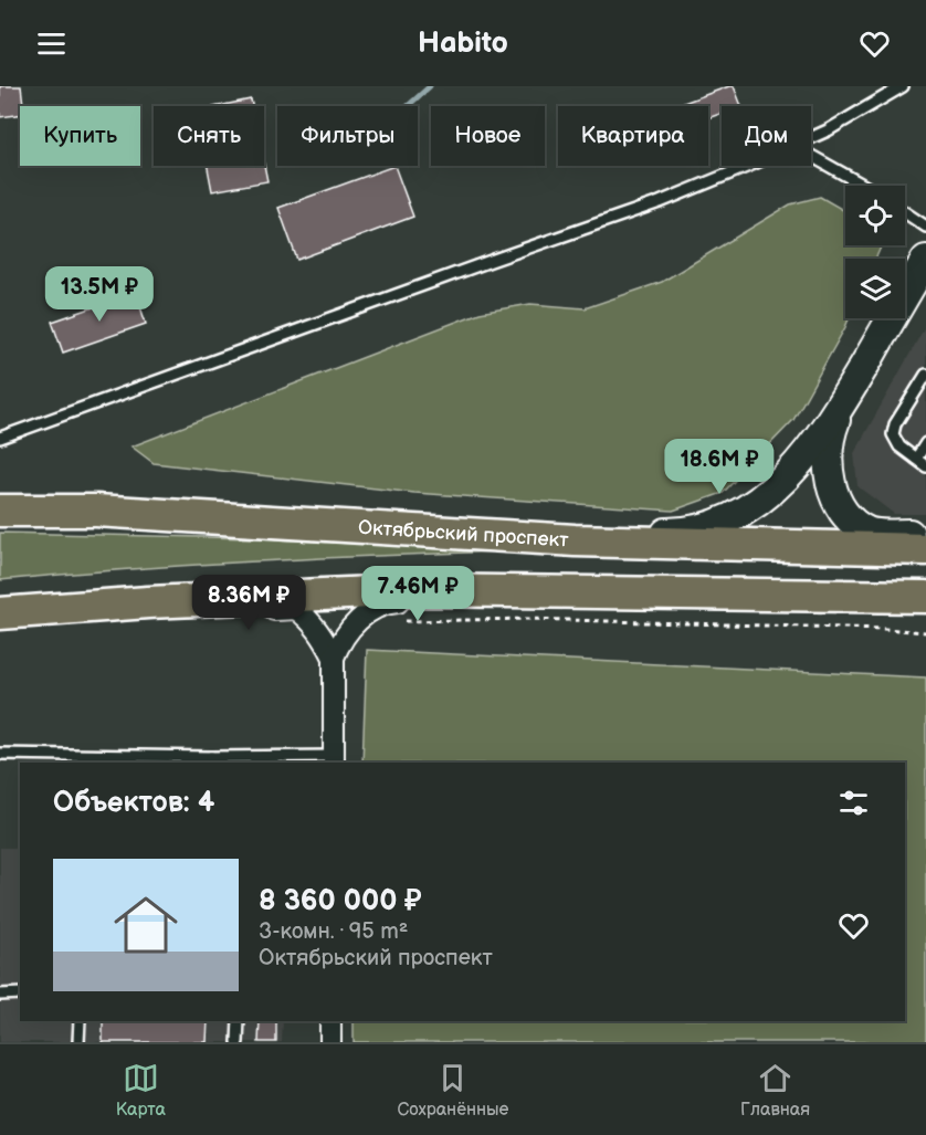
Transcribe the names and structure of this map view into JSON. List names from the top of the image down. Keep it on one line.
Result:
{"streets":{"main road":["Октябрьский проспект"]},"page":{"header":"Habito","chip":["Купить","Снять","Фильтры","Новое","Квартира","Дом"],"price":["13.5M ₽","18.6M ₽","7.46M ₽","8.36M ₽"],"heading":"Объектов: 4","list":[{"name":"8 360 000 ₽","note":"3-комн. · 95 m² · Октябрьский проспект"}],"tabs":["Карта","Сохранённые","Главная"]}}
